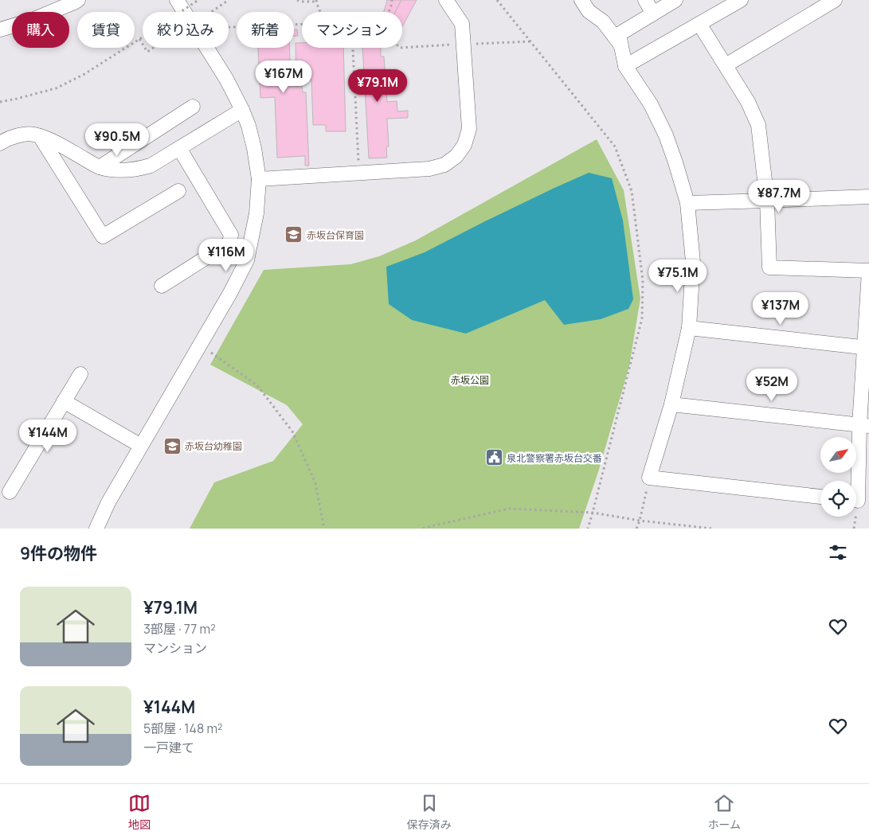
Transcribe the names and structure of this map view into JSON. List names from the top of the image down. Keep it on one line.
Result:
{"parks":["赤坂公園"],"places":{"school or university":["赤坂台保育園","赤坂台幼稚園"],"public building":["泉北警察署赤坂台交番"]},"north":"top right","page":{"chip":["購入","賃貸","絞り込み","新着","マンション"],"price":["¥167M","¥79.1M","¥90.5M","¥87.7M","¥116M","¥75.1M","¥137M","¥52M","¥144M"],"heading":"9件の物件","list":[{"name":"¥79.1M","note":"3部屋 · 77 m² · マンション"},{"name":"¥144M","note":"5部屋 · 148 m² · 一戸建て"}],"tabs":["地図","保存済み","ホーム"]}}
